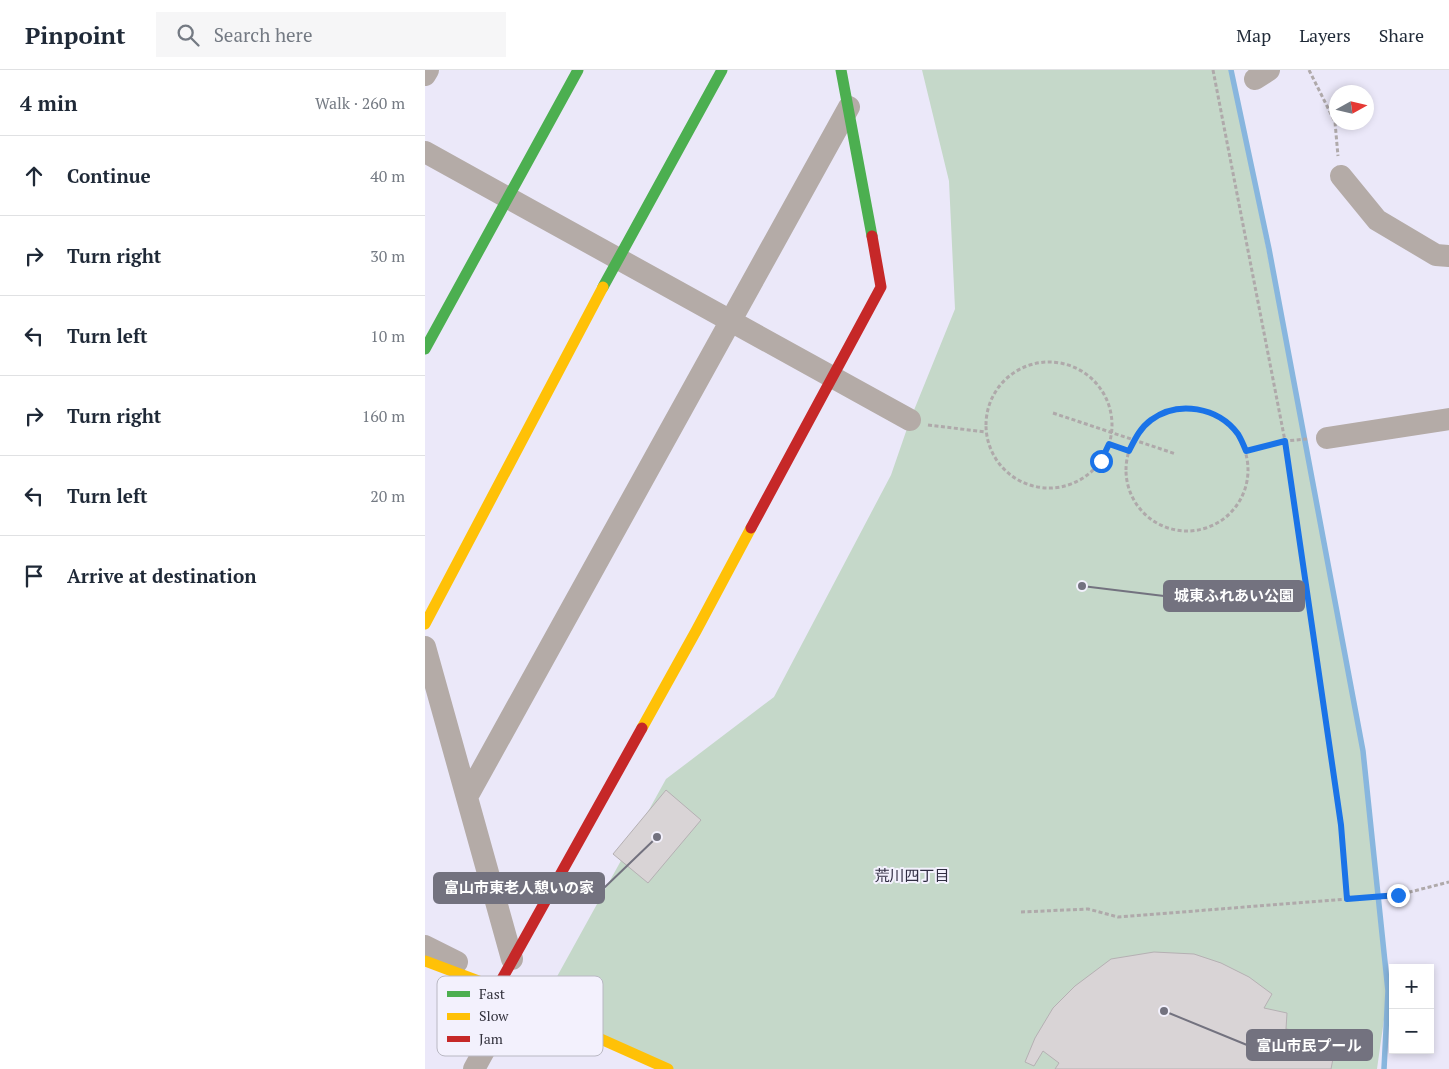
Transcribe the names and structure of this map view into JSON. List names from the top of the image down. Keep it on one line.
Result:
{"districts":["荒川四丁目"],"places":["城東ふれあい公園","富山市東老人憩いの家","富山市民プール"],"legend":["Fast","Slow","Jam"],"north":"right","page":{"header":"Pinpoint","search":"Search here","nav":["Map","Layers","Share"],"heading":["4 min","Walk · 260 m"],"list":[["Continue","40 m"],["Turn right","30 m"],["Turn left","10 m"],["Turn right","160 m"],["Turn left","20 m"],"Arrive at destination"],"map_buttons":["+","−"]}}
